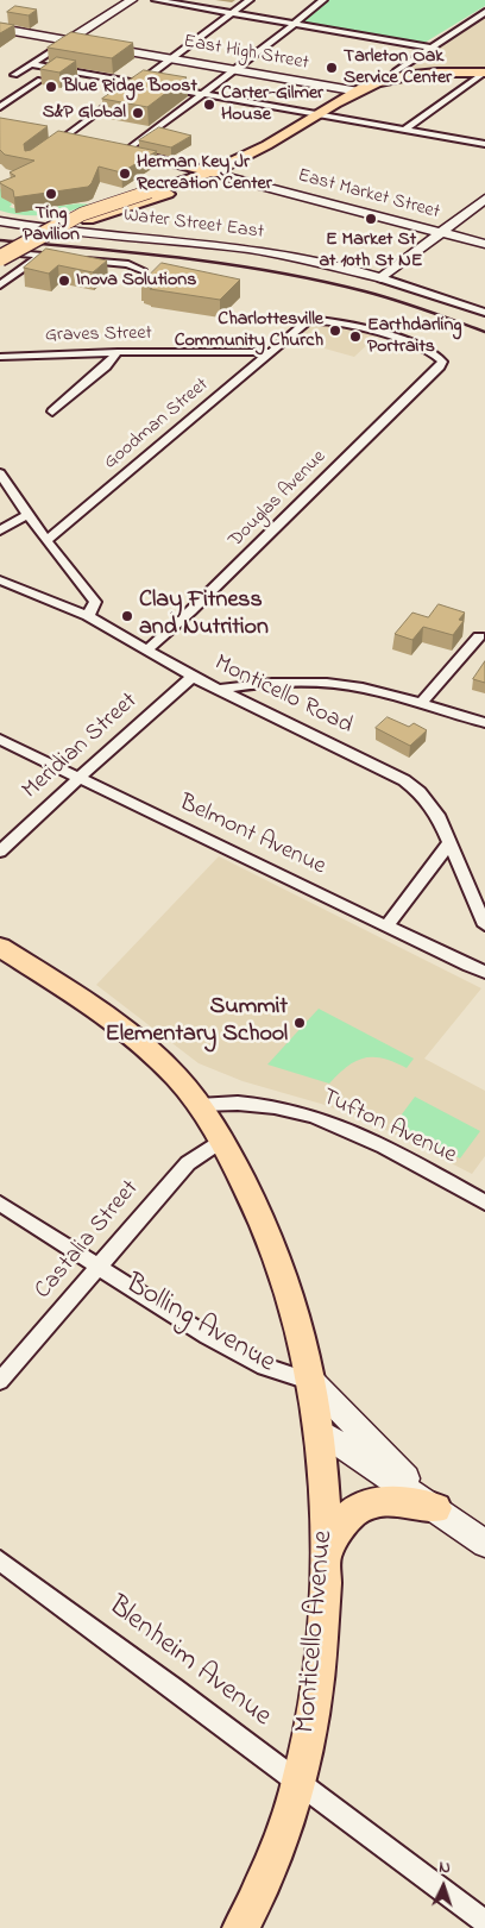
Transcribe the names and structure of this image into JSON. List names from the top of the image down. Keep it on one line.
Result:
{"streets":{"main road":["East High Street","East Market Street","Water Street East","Bolling Avenue","Monticello Avenue"],"street":["Graves Street","Goodman Street","Douglas Avenue","Monticello Road","Meridian Street","Belmont Avenue","Tufton Avenue","Castalia Street","Blenheim Avenue"]},"crossings":[["Graves Street","Goodman Street"],["Goodman Street","Douglas Avenue"],["Douglas Avenue","Monticello Road"],["Monticello Road","Meridian Street"],["Meridian Street","Belmont Avenue"],["Tufton Avenue","Monticello Avenue"],["Castalia Street","Bolling Avenue"],["Castalia Street","Monticello Avenue"],["Bolling Avenue","Monticello Avenue"],["Monticello Avenue","Blenheim Avenue"]],"places":["Tarleton Oak Service Center","Blue Ridge Boost","Carter-Gilmer House","S&P Global","Herman Key Jr Recreation Center","Ting Pavilion","E Market St at 10th St NE","Inova Solutions","Charlottesville Community Church","Earthdarling Portraits","Clay Fitness and Nutrition","Summit Elementary School"],"north":"top"}
